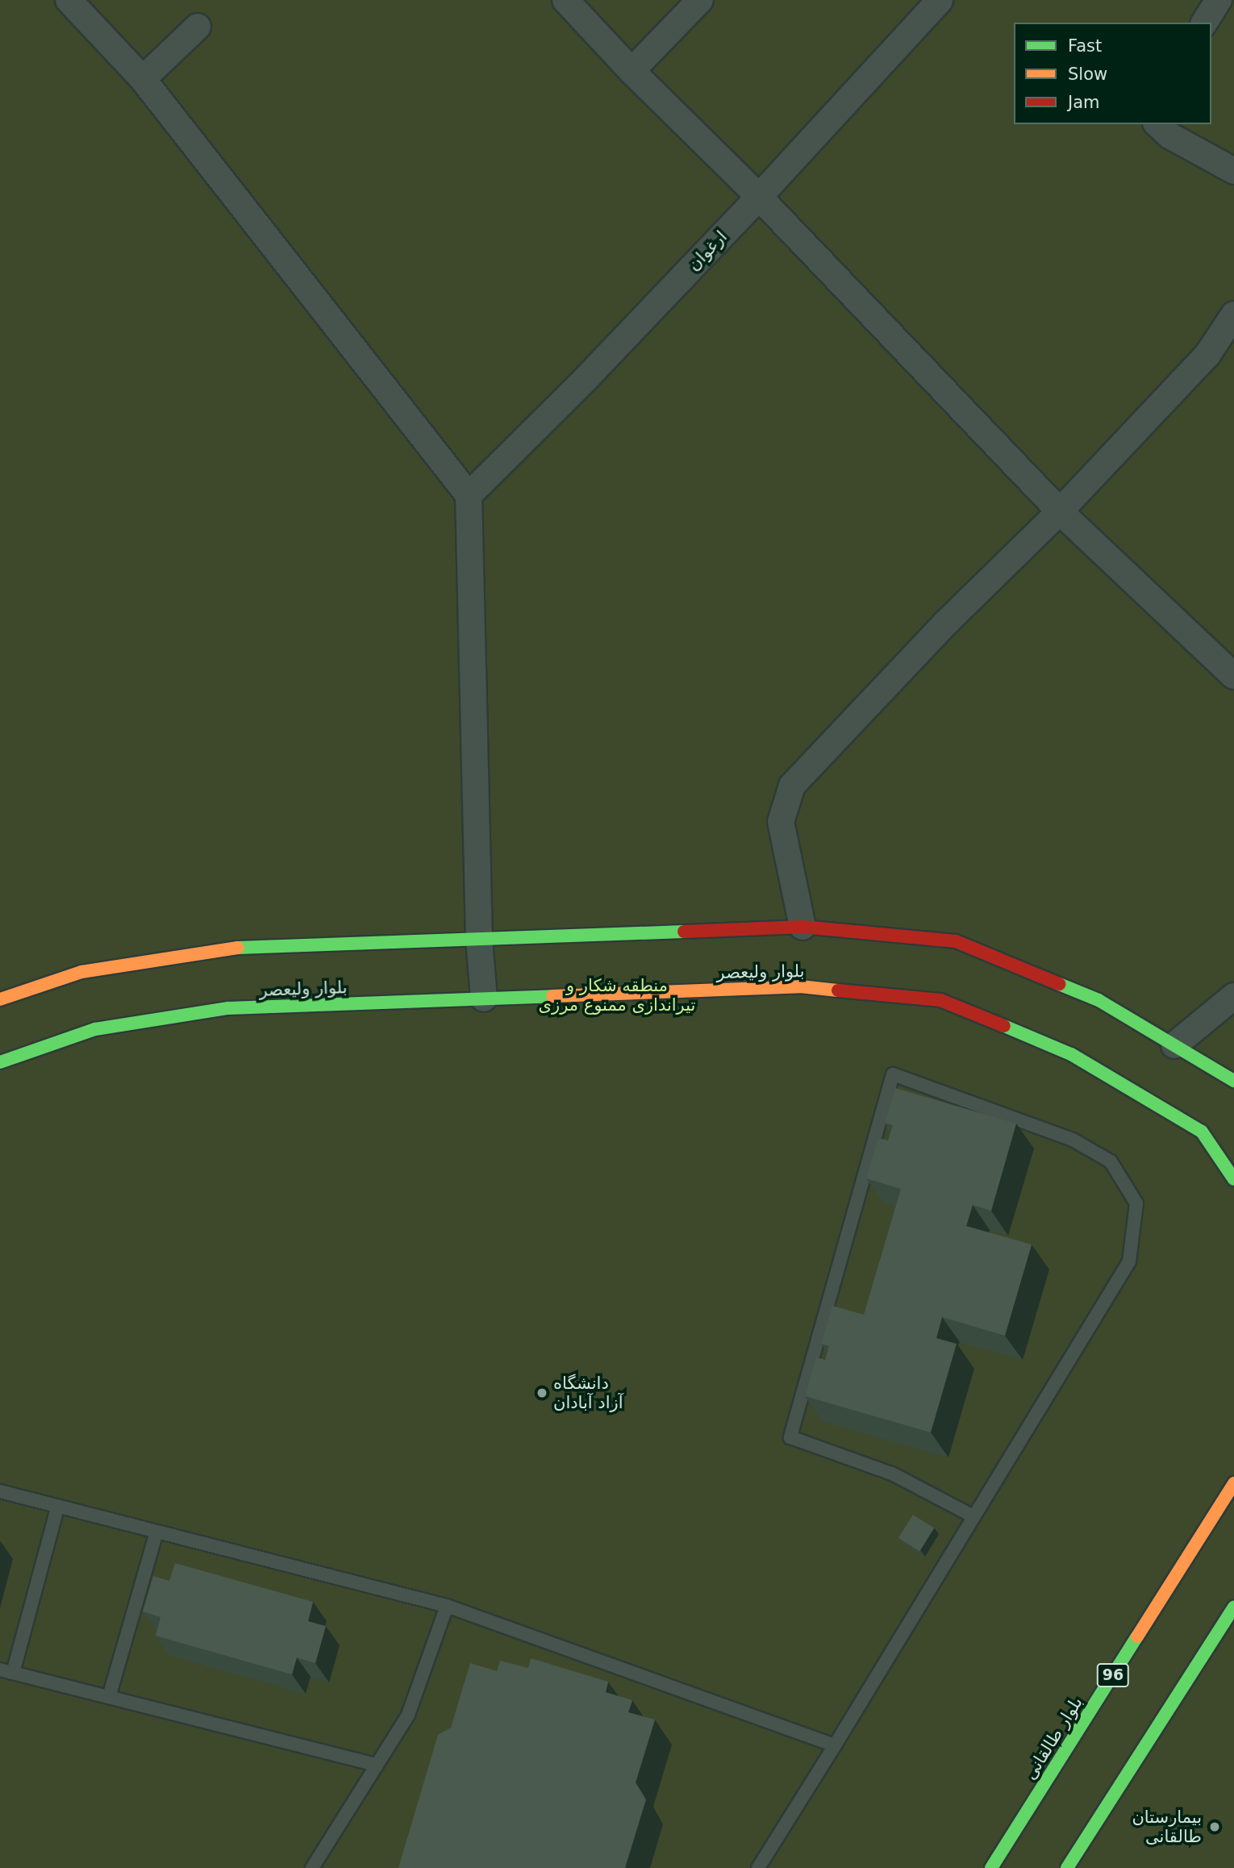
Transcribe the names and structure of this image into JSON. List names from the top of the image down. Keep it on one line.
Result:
{"streets":{"street":["ارغوان","بلوار ولیعصر","96","بلوار طالقانی"]},"parks":["منطقه شکار و تیراندازی ممنوع مرزی"],"places":["دانشگاه آزاد آبادان","بیمارستان طالقانی"],"legend":["Fast","Slow","Jam"]}
